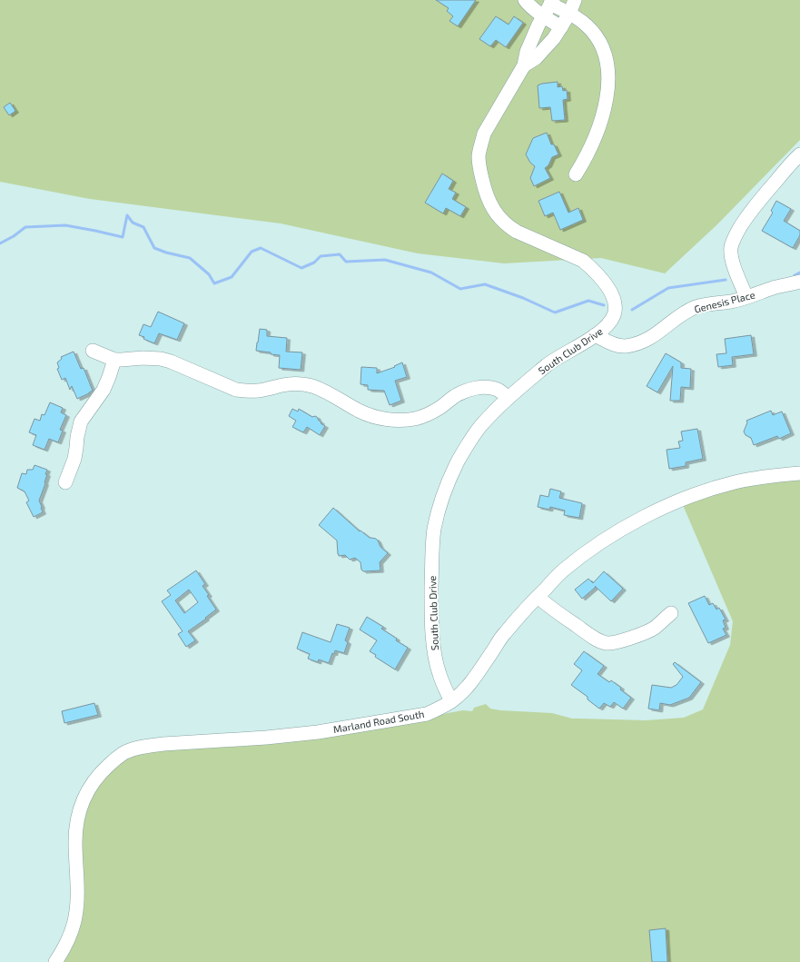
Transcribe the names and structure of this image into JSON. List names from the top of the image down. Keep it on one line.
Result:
{"streets":{"street":["Genesis Place","South Club Drive","Marland Road South"]},"crossings":[["Genesis Place","South Club Drive"],["South Club Drive","Marland Road South"]]}
